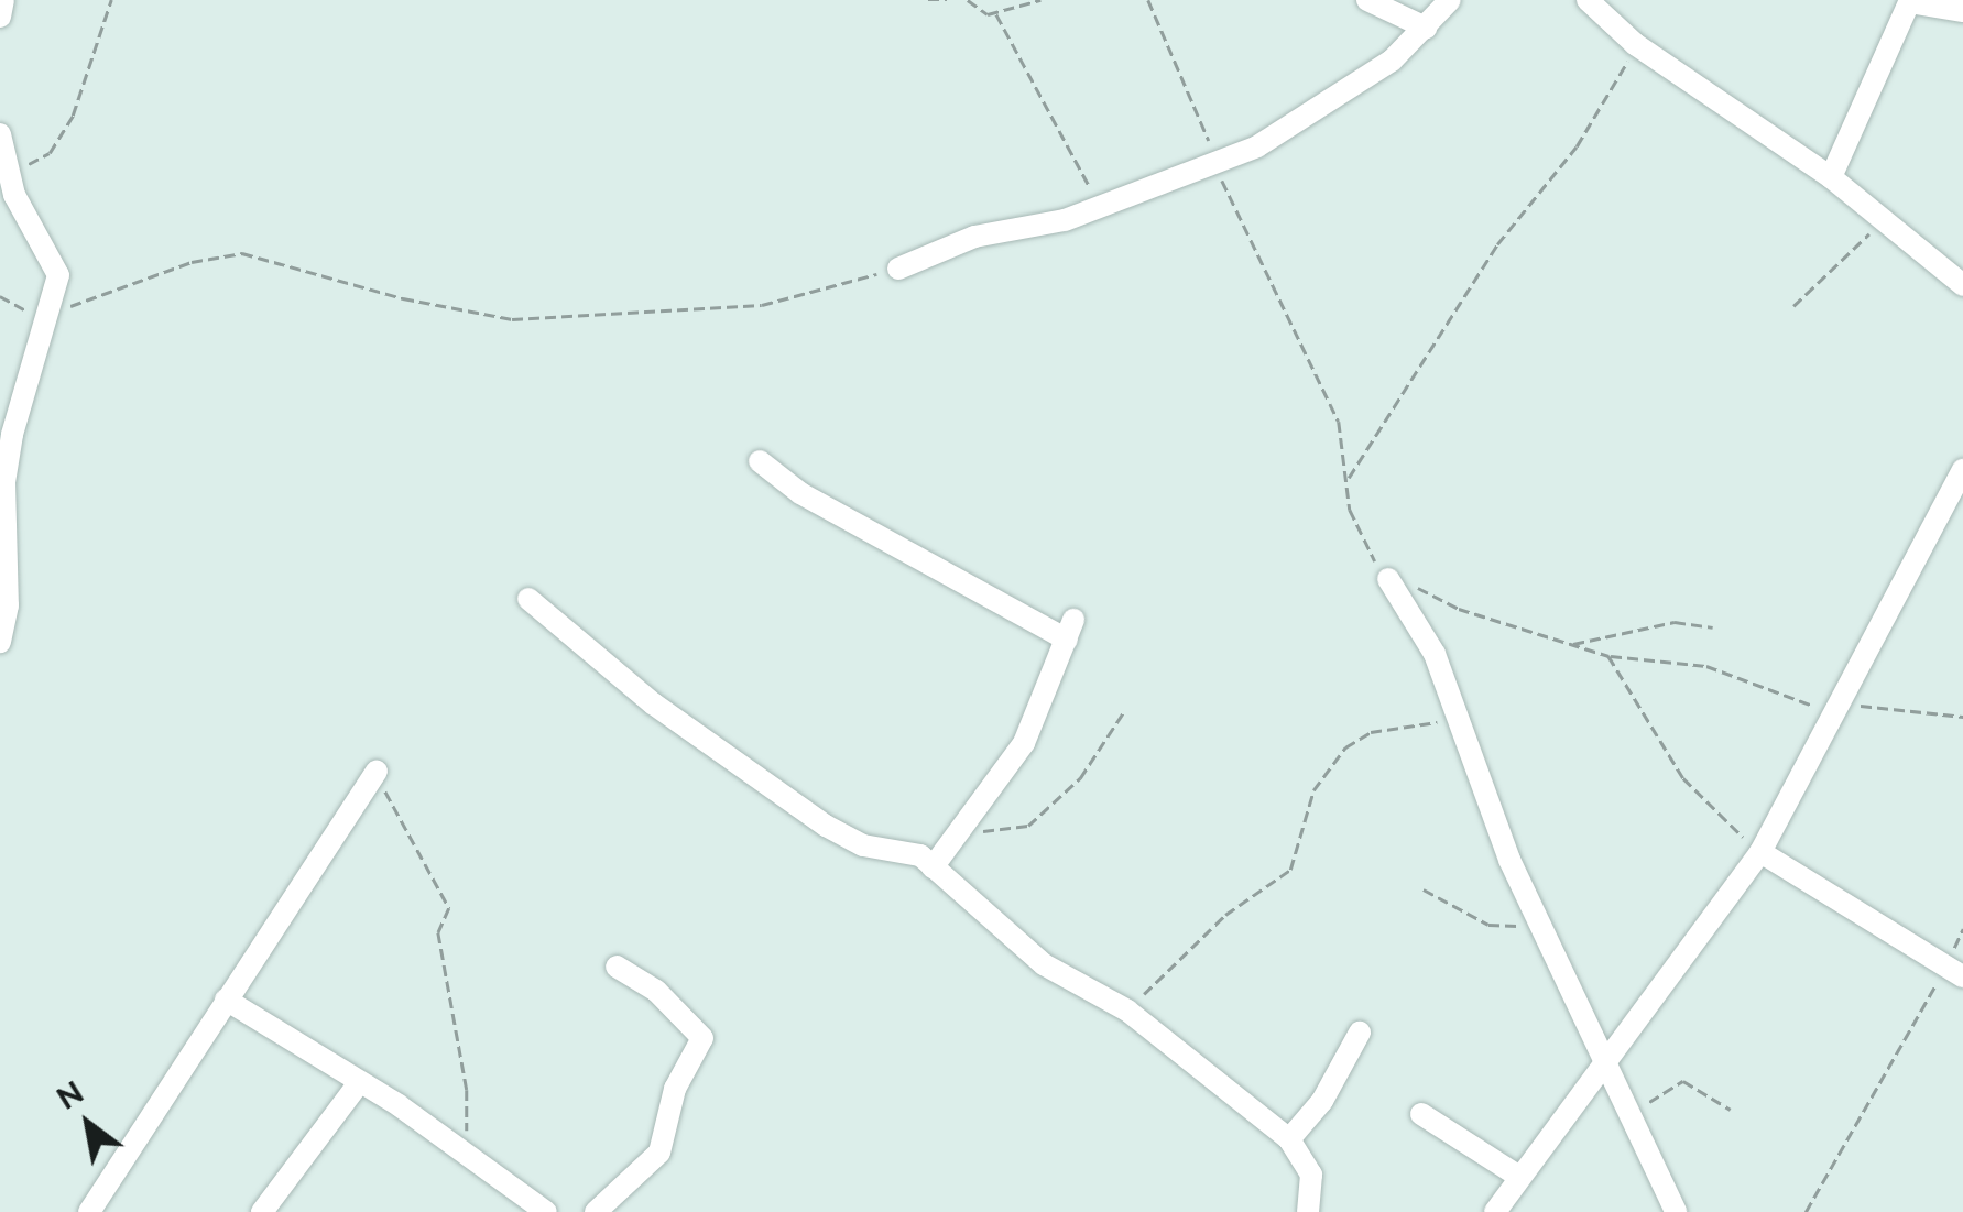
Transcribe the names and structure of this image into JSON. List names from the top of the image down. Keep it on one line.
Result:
{"north":"top left"}
